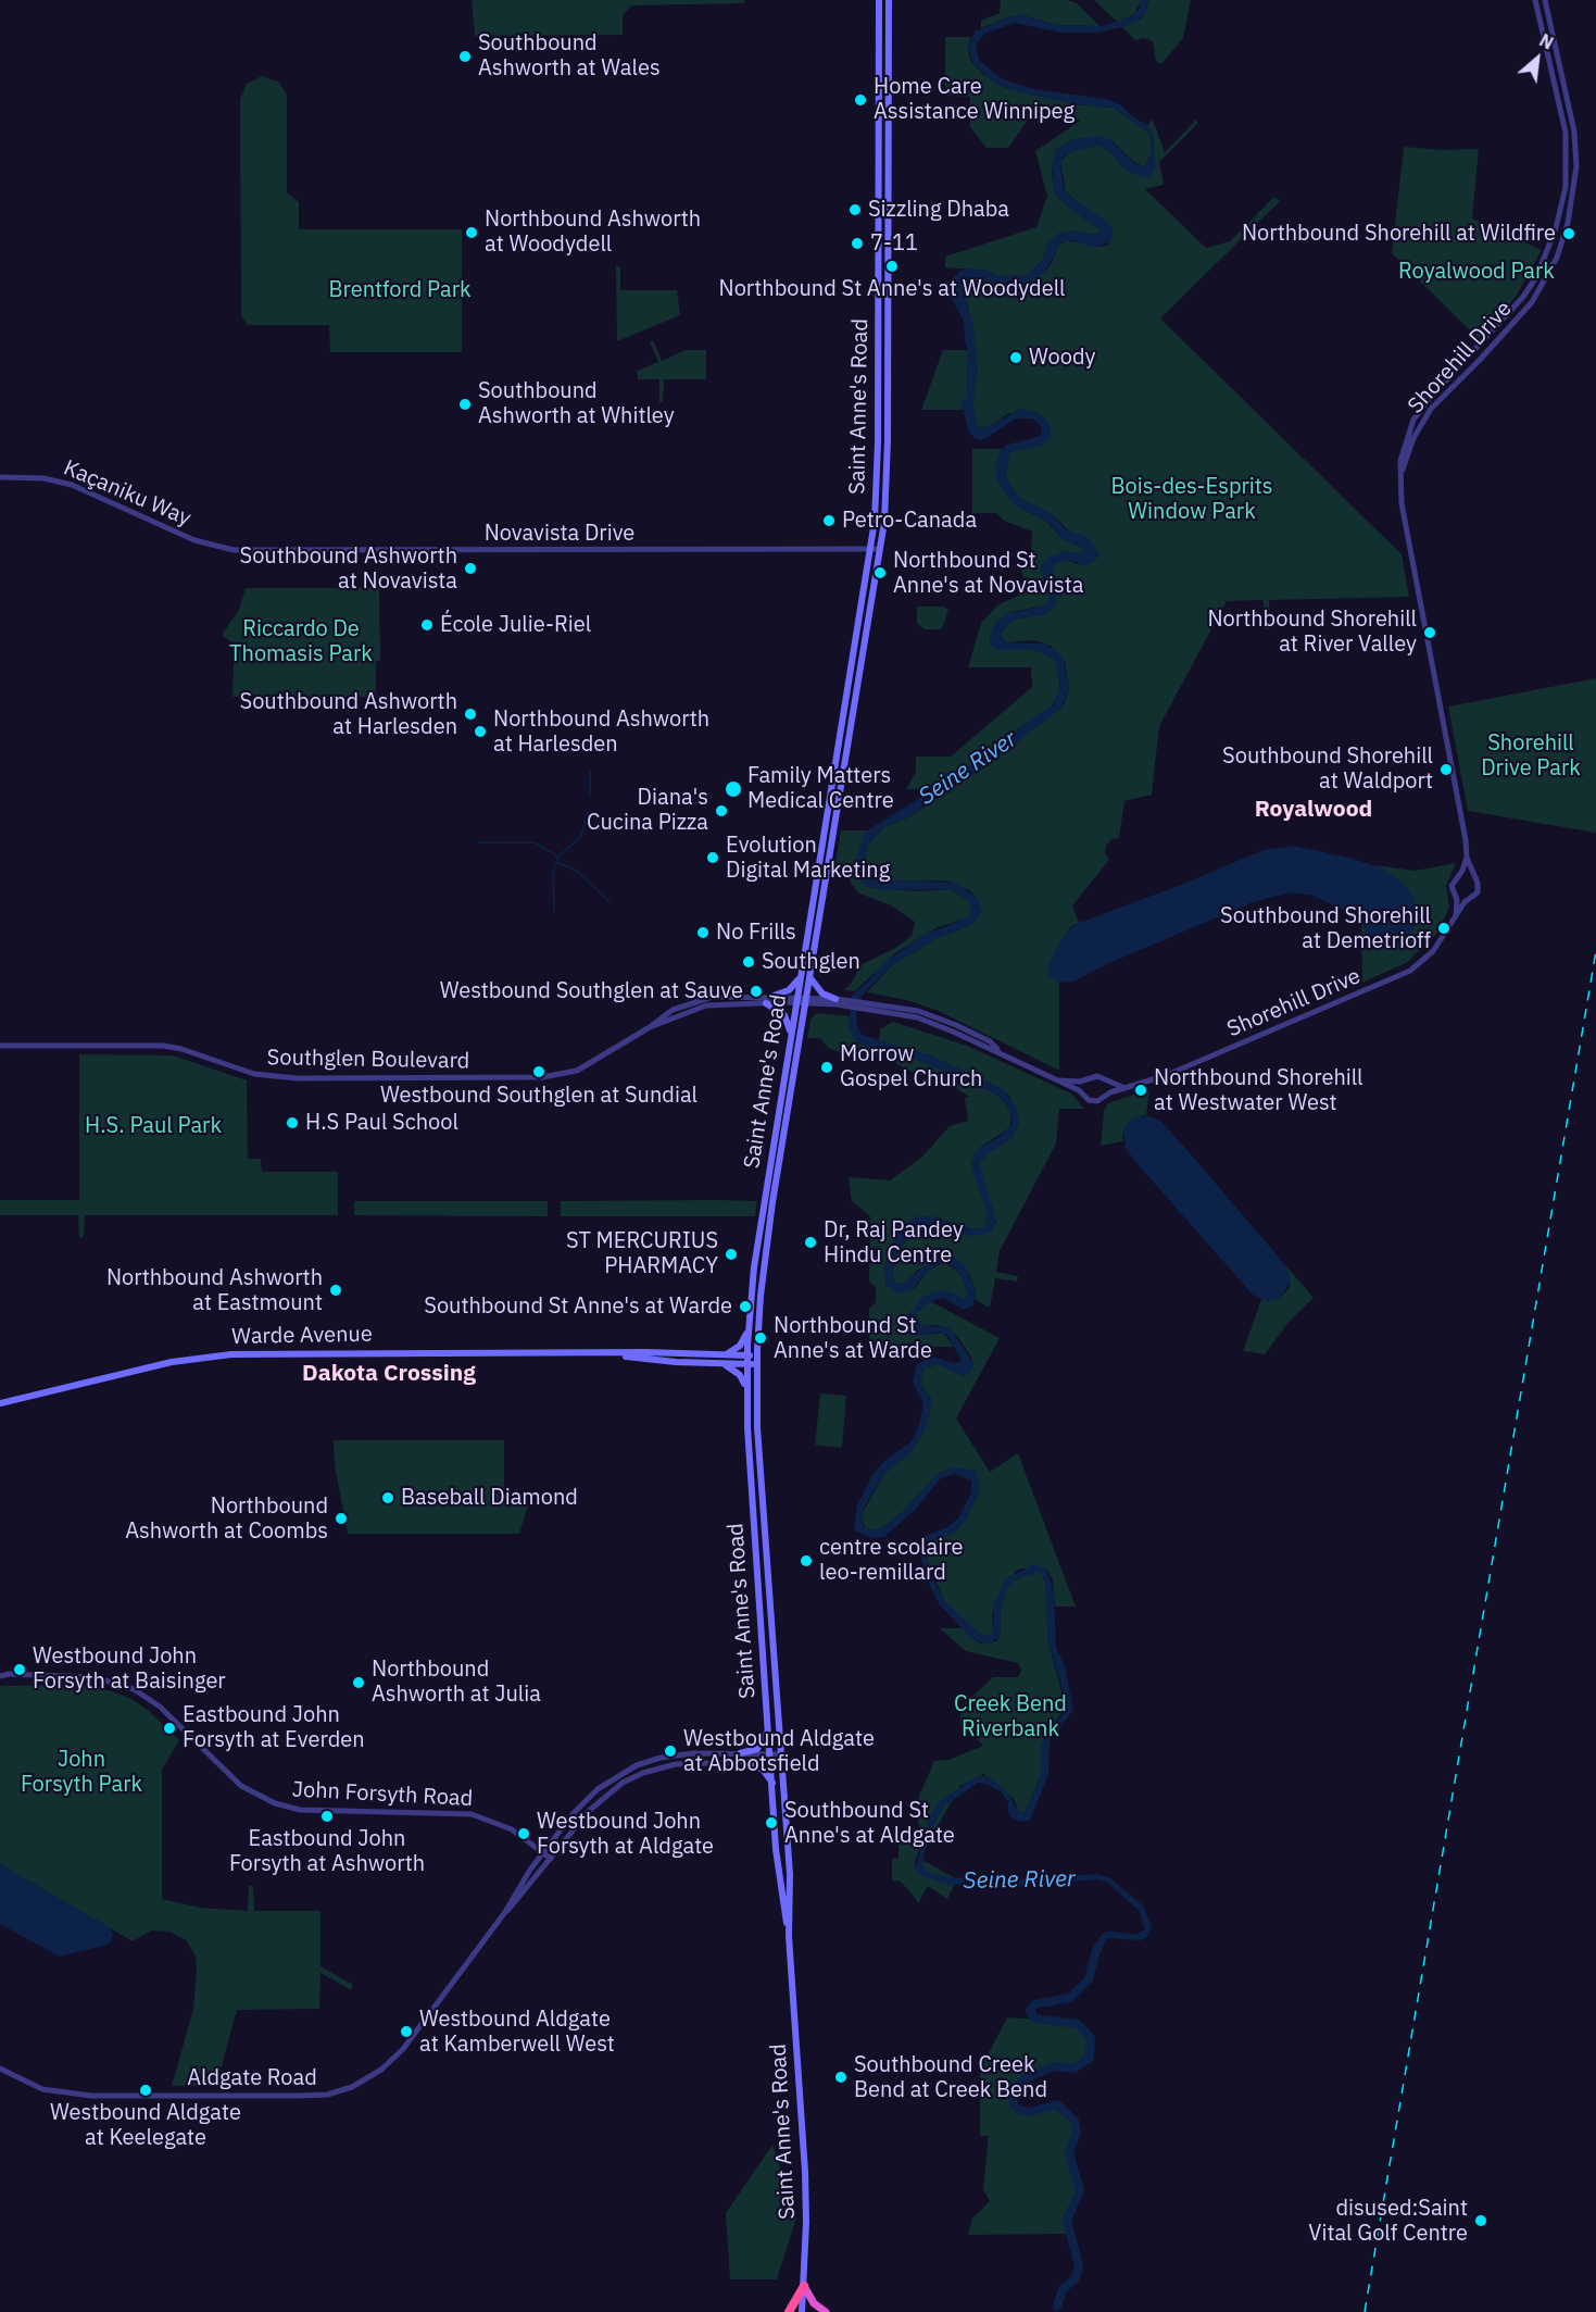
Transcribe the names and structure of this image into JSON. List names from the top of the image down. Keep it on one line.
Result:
{"streets":{"main road":["Saint Anne's Road","Warde Avenue"],"street":["Shorehill Drive","Kaçaniku Way","Novavista Drive","Southglen Boulevard","John Forsyth Road","Aldgate Road"]},"crossings":[["Saint Anne's Road","Novavista Drive"],["Saint Anne's Road","Southglen Boulevard"],["Saint Anne's Road","Warde Avenue"],["Saint Anne's Road","Aldgate Road"],["Kaçaniku Way","Novavista Drive"],["John Forsyth Road","Aldgate Road"]],"districts":["Royalwood","Dakota Crossing"],"water":["Seine River"],"parks":["Royalwood Park","Brentford Park","Bois-des-Esprits Window Park","Riccardo De Thomasis Park","Shorehill Drive Park","H.S. Paul Park","Creek Bend Riverbank","John Forsyth Park"],"places":["Southbound Ashworth at Wales","Home Care Assistance Winnipeg","Sizzling Dhaba","Northbound Ashworth at Woodydell","Northbound Shorehill at Wildfire","7-11","Northbound St Anne's at Woodydell","Woody","Southbound Ashworth at Whitley","Petro-Canada","Southbound Ashworth at Novavista","Northbound St Anne's at Novavista","École Julie-Riel","Northbound Shorehill at River Valley","Southbound Ashworth at Harlesden","Northbound Ashworth at Harlesden","Southbound Shorehill at Waldport","Family Matters Medical Centre","Diana's Cucina Pizza","Evolution Digital Marketing","Southbound Shorehill at Demetrioff","No Frills","Southglen","Westbound Southglen at Sauve","Morrow Gospel Church","Westbound Southglen at Sundial","Northbound Shorehill at Westwater West","H.S Paul School","Dr, Raj Pandey Hindu Centre","ST MERCURIUS PHARMACY","Northbound Ashworth at Eastmount","Southbound St Anne's at Warde","Northbound St Anne's at Warde","Baseball Diamond","Northbound Ashworth at Coombs","centre scolaire leo-remillard","Westbound John Forsyth at Baisinger","Northbound Ashworth at Julia","Eastbound John Forsyth at Everden","Westbound Aldgate at Abbotsfield","Eastbound John Forsyth at Ashworth","Southbound St Anne's at Aldgate","Westbound John Forsyth at Aldgate","Westbound Aldgate at Kamberwell West","Southbound Creek Bend at Creek Bend","Westbound Aldgate at Keelegate","disused:Saint Vital Golf Centre"],"north":"top right"}
